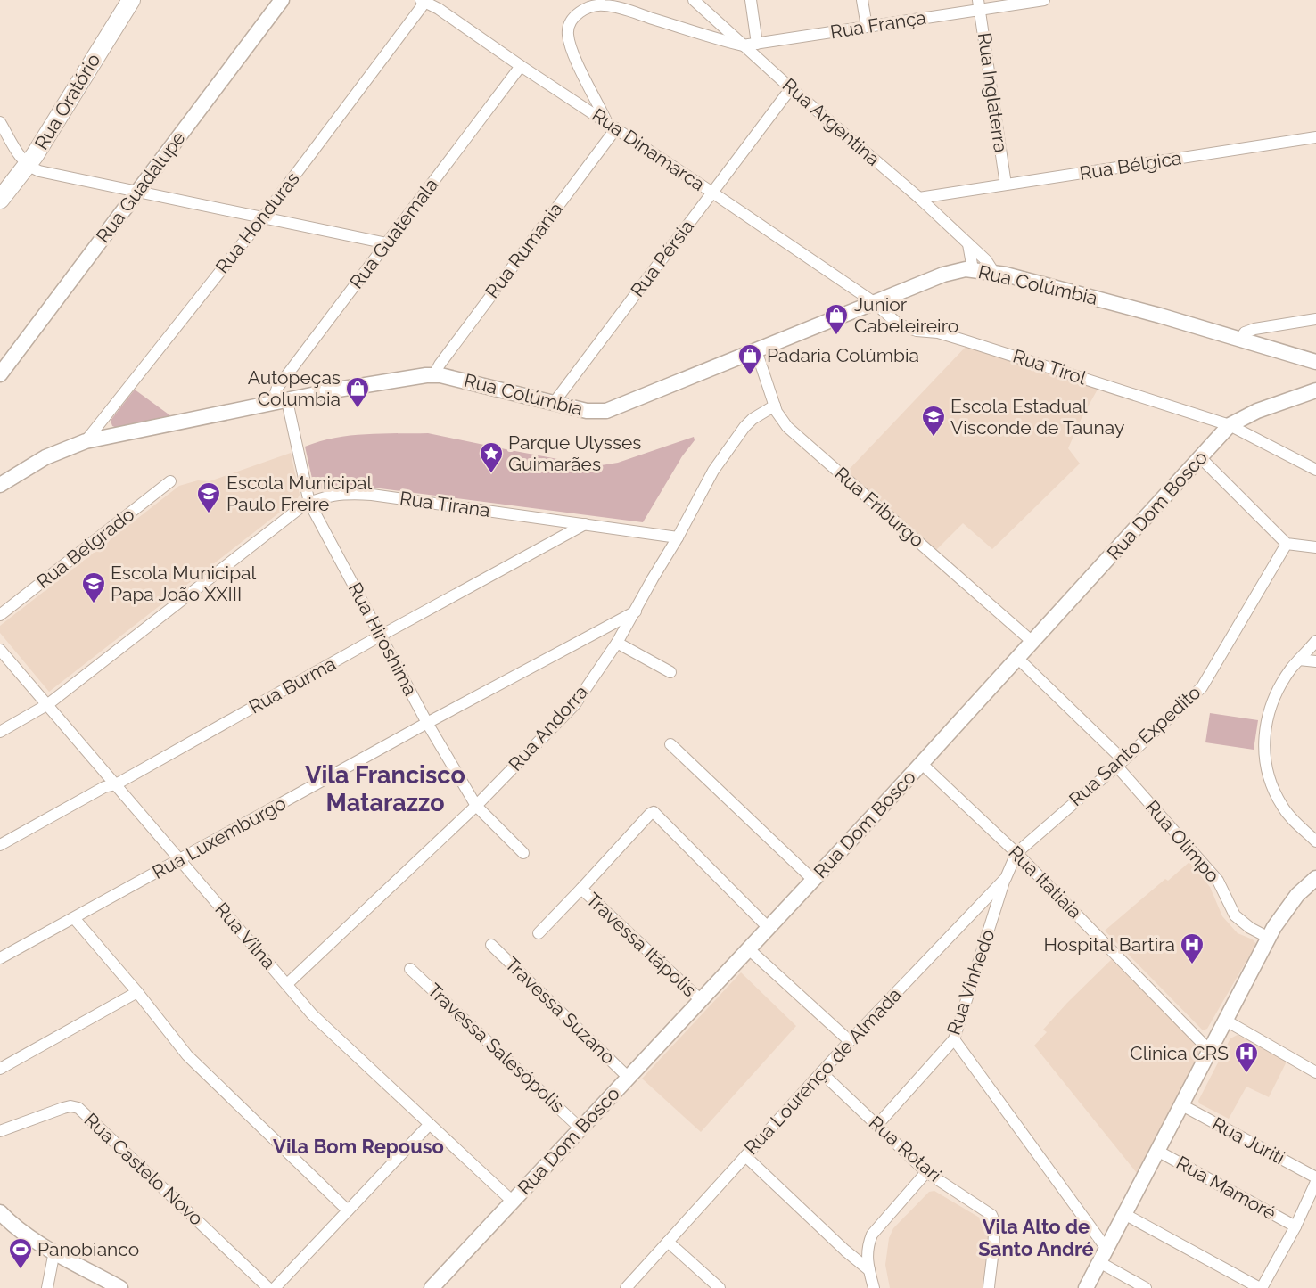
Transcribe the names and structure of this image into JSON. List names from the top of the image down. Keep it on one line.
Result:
{"streets":{"main road":["Rua Oratório","Rua Guadalupe","Rua Colúmbia","Rua Dom Bosco"],"street":["Rua França","Rua Inglaterra","Rua Argentina","Rua Dinamarca","Rua Bélgica","Rua Honduras","Rua Guatemala","Rua Rumania","Rua Pérsia","Rua Tirol","Rua Tirana","Rua Friburgo","Rua Belgrado","Rua Hiroshima","Rua Burma","Rua Andorra","Rua Santo Expedito","Rua Luxemburgo","Rua Olimpo","Rua Itatiaia","Rua Vilna","Travessa Itápolis","Rua Vinhedo","Travessa Suzano","Travessa Salesópolis","Rua Lourenço de Almada","Rua Juriti","Rua Rotari","Rua Castelo Novo","Rua Mamoré"]},"crossings":[["Rua França","Rua Inglaterra"],["Rua França","Rua Argentina"],["Rua Inglaterra","Rua Bélgica"],["Rua Argentina","Rua Bélgica"],["Rua Argentina","Rua Pérsia"],["Rua Argentina","Rua Colúmbia"],["Rua Dinamarca","Rua Honduras"],["Rua Dinamarca","Rua Guatemala"],["Rua Dinamarca","Rua Rumania"],["Rua Dinamarca","Rua Pérsia"],["Rua Dinamarca","Rua Colúmbia"],["Rua Dinamarca","Rua Tirol"],["Rua Honduras","Rua Colúmbia"],["Rua Guatemala","Rua Colúmbia"],["Rua Guatemala","Rua Hiroshima"],["Rua Rumania","Rua Colúmbia"],["Rua Pérsia","Rua Colúmbia"],["Rua Colúmbia","Rua Tirol"],["Rua Colúmbia","Rua Friburgo"],["Rua Colúmbia","Rua Hiroshima"],["Rua Tirol","Rua Dom Bosco"],["Rua Tirana","Rua Hiroshima"],["Rua Tirana","Rua Burma"],["Rua Tirana","Rua Andorra"],["Rua Tirana","Rua Vilna"],["Rua Dom Bosco","Rua Friburgo"],["Rua Dom Bosco","Rua Olimpo"],["Rua Dom Bosco","Rua Itatiaia"],["Rua Dom Bosco","Rua Vilna"],["Rua Dom Bosco","Travessa Itápolis"],["Rua Dom Bosco","Travessa Suzano"],["Rua Dom Bosco","Travessa Salesópolis"],["Rua Friburgo","Rua Andorra"],["Rua Hiroshima","Rua Burma"],["Rua Hiroshima","Rua Andorra"],["Rua Hiroshima","Rua Luxemburgo"],["Rua Burma","Rua Vilna"],["Rua Andorra","Rua Luxemburgo"],["Rua Andorra","Rua Vilna"],["Rua Santo Expedito","Rua Olimpo"],["Rua Santo Expedito","Rua Itatiaia"],["Rua Santo Expedito","Rua Lourenço de Almada"],["Rua Luxemburgo","Rua Vilna"],["Rua Itatiaia","Rua Lourenço de Almada"],["Rua Vinhedo","Rua Lourenço de Almada"],["Rua Vinhedo","Rua Rotari"],["Rua Lourenço de Almada","Rua Rotari"]],"districts":["Vila Francisco Matarazzo","Vila Bom Repouso","Vila Alto de Santo André"],"places":{"shop":["Junior Cabeleireiro","Padaria Colúmbia","Autopeças Columbia"],"school or university":["Escola Estadual Visconde de Taunay","Escola Municipal Paulo Freire","Escola Municipal Papa João XXIII"],"place":["Parque Ulysses Guimarães"],"hospital":["Hospital Bartira","Clinica CRS"],"sports":["Panobianco"]}}
